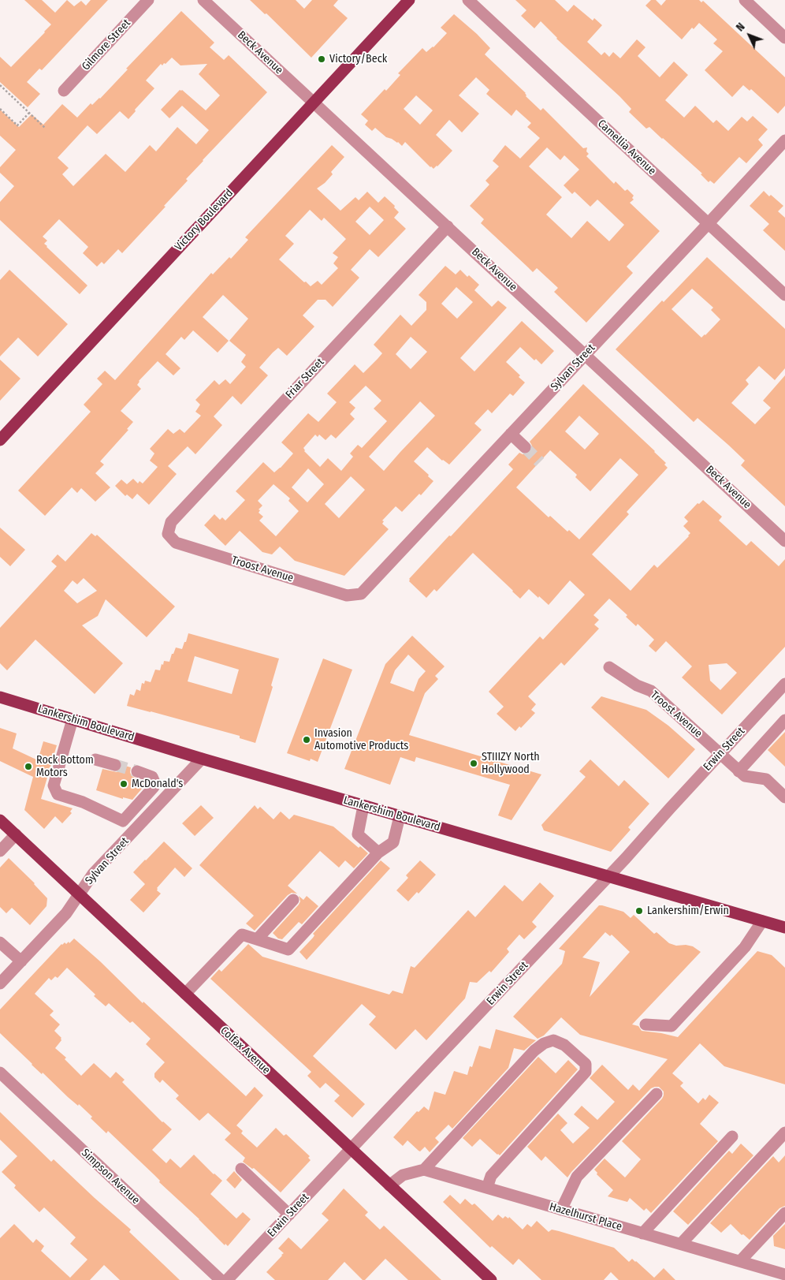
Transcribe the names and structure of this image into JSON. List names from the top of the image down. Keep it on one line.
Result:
{"streets":{"main road":["Victory Boulevard","Lankershim Boulevard","Colfax Avenue"],"street":["Gilmore Street","Beck Avenue","Camellia Avenue","Sylvan Street","Friar Street","Troost Avenue","Erwin Street","Simpson Avenue","Hazelhurst Place"]},"crossings":[["Beck Avenue","Victory Boulevard"],["Beck Avenue","Sylvan Street"],["Beck Avenue","Friar Street"],["Camellia Avenue","Sylvan Street"],["Sylvan Street","Troost Avenue"],["Sylvan Street","Lankershim Boulevard"],["Sylvan Street","Colfax Avenue"],["Friar Street","Troost Avenue"],["Troost Avenue","Erwin Street"],["Lankershim Boulevard","Erwin Street"],["Erwin Street","Colfax Avenue"]],"places":["Victory/Beck","Invasion Automotive Products","STIIIZY North Hollywood","Rock Bottom Motors","McDonald's","Lankershim/Erwin"],"north":"top left"}
